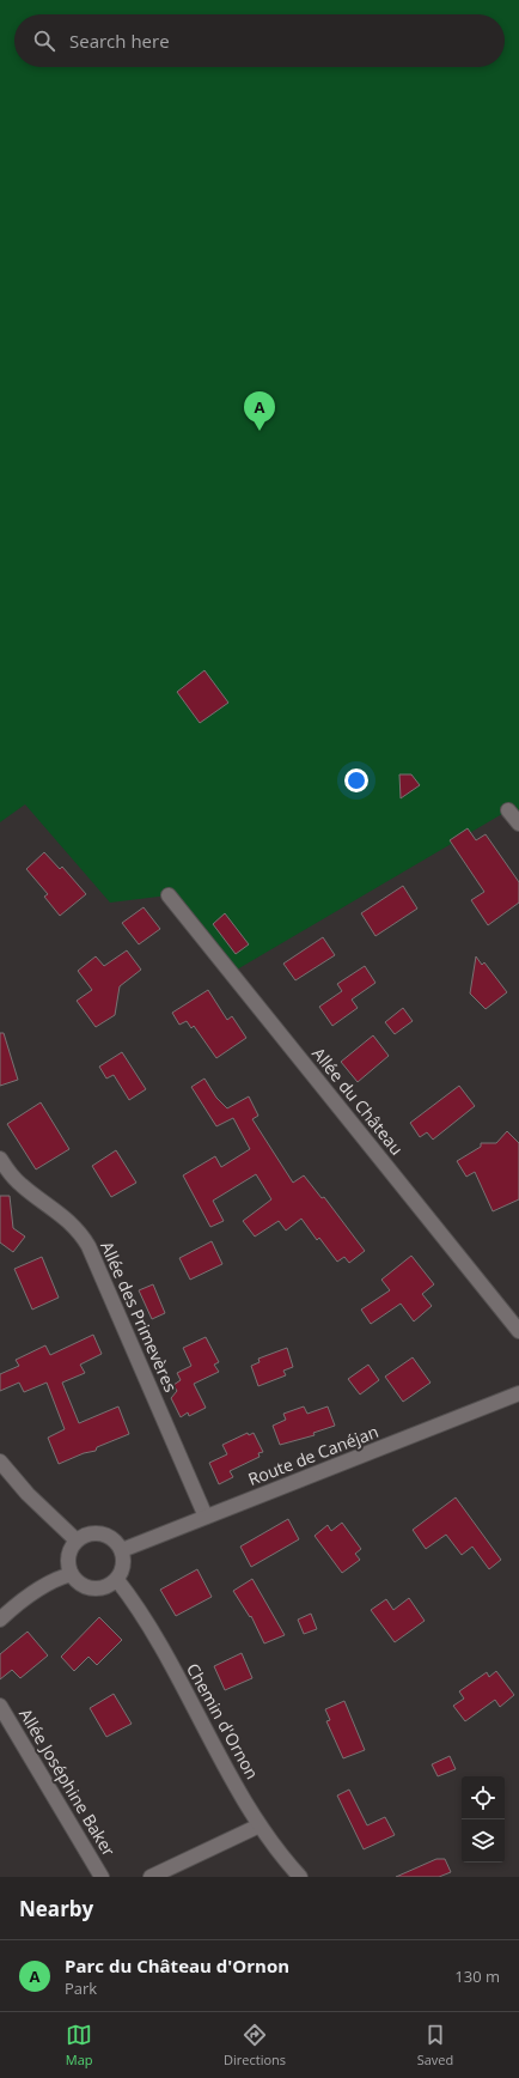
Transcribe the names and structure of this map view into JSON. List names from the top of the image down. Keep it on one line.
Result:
{"streets":{"street":["Allée du Château","Allée des Primevères","Route de Canéjan","Chemin d'Ornon","Allée Joséphine Baker"]},"crossings":[["Allée des Primevères","Route de Canéjan"],["Route de Canéjan","Chemin d'Ornon"]],"page":{"search":"Search here","pins":"A","heading":"Nearby","list":[{"mark":"A","name":"Parc du Château d'Ornon","note":"Park","value":"130 m"}],"nav":["Map","Directions","Saved"]}}
